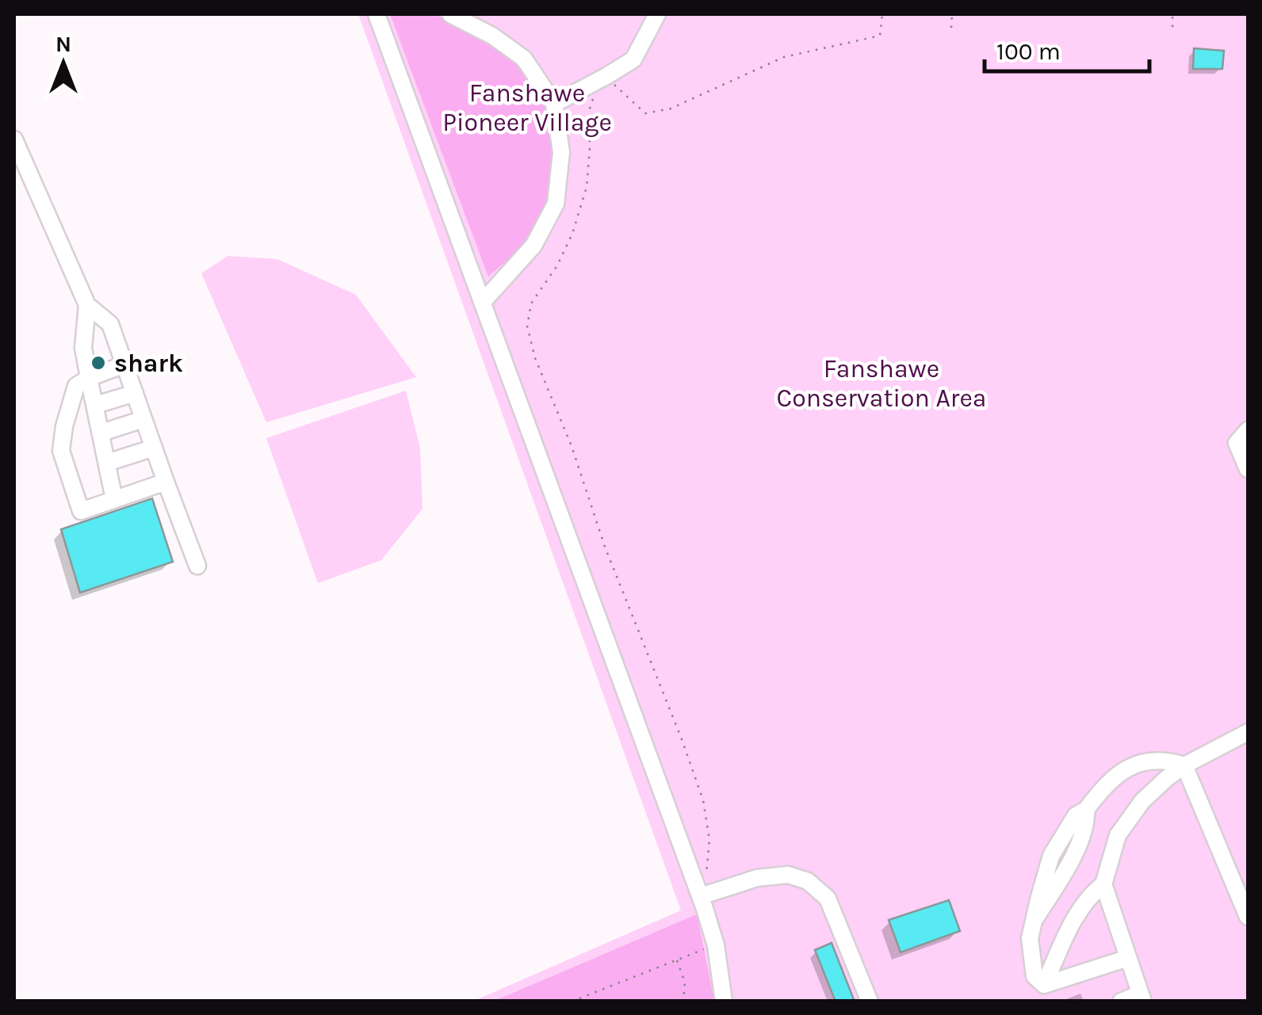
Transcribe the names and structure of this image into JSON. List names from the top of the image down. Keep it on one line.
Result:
{"parks":["Fanshawe Pioneer Village","Fanshawe Conservation Area"],"places":["shark"],"scale_bar":"100 m","north":"top"}
